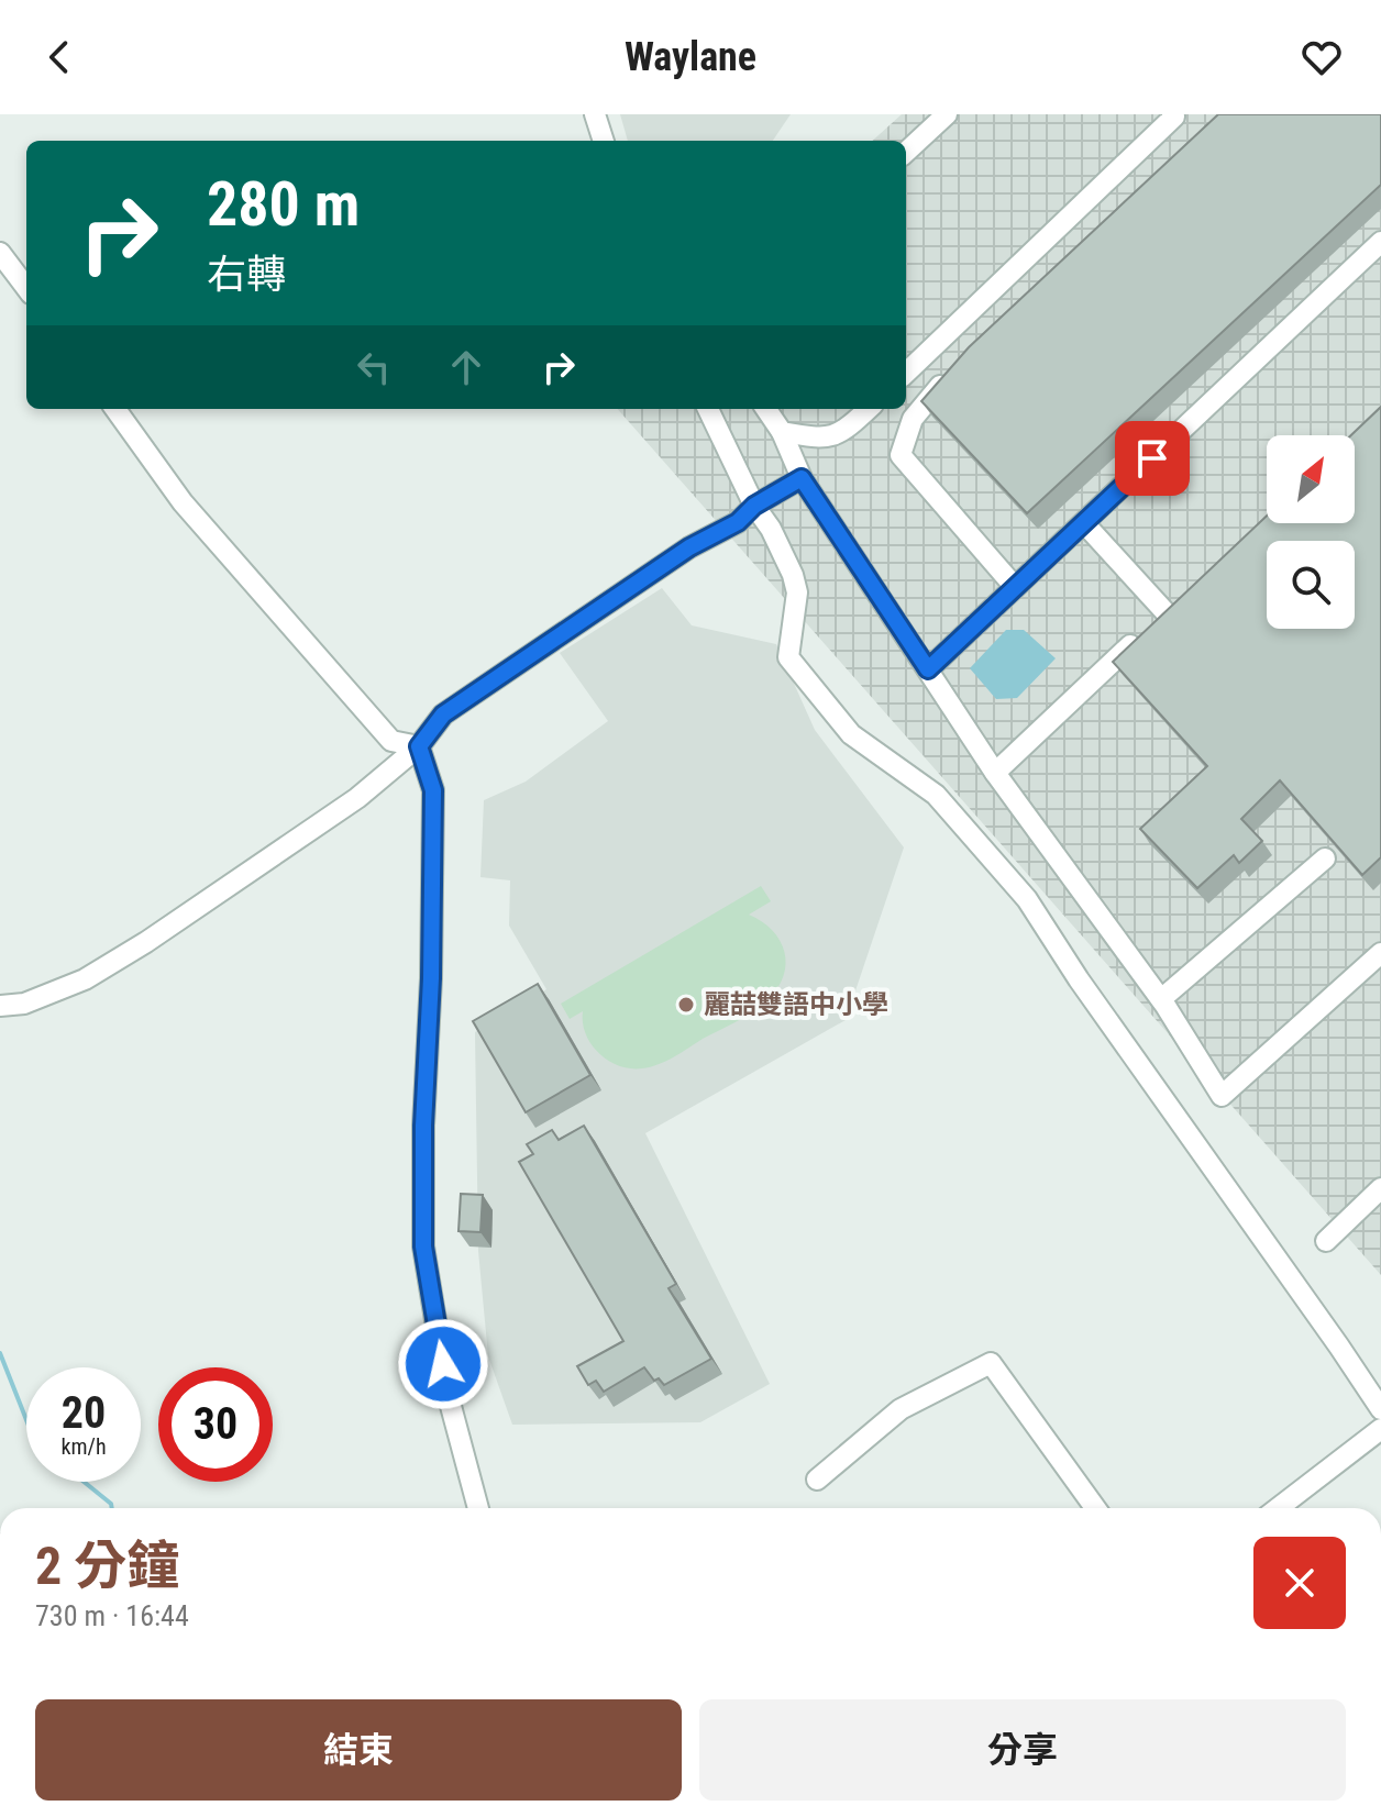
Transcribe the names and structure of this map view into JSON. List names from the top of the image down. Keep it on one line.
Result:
{"places":["麗喆雙語中小學"],"north":"top right","page":{"header":"Waylane","turn":["280 m","右轉"],"speed":"20 km/h","limit":"30","heading":["2 分鐘","730 m · 16:44"],"buttons":["結束","分享"]}}
